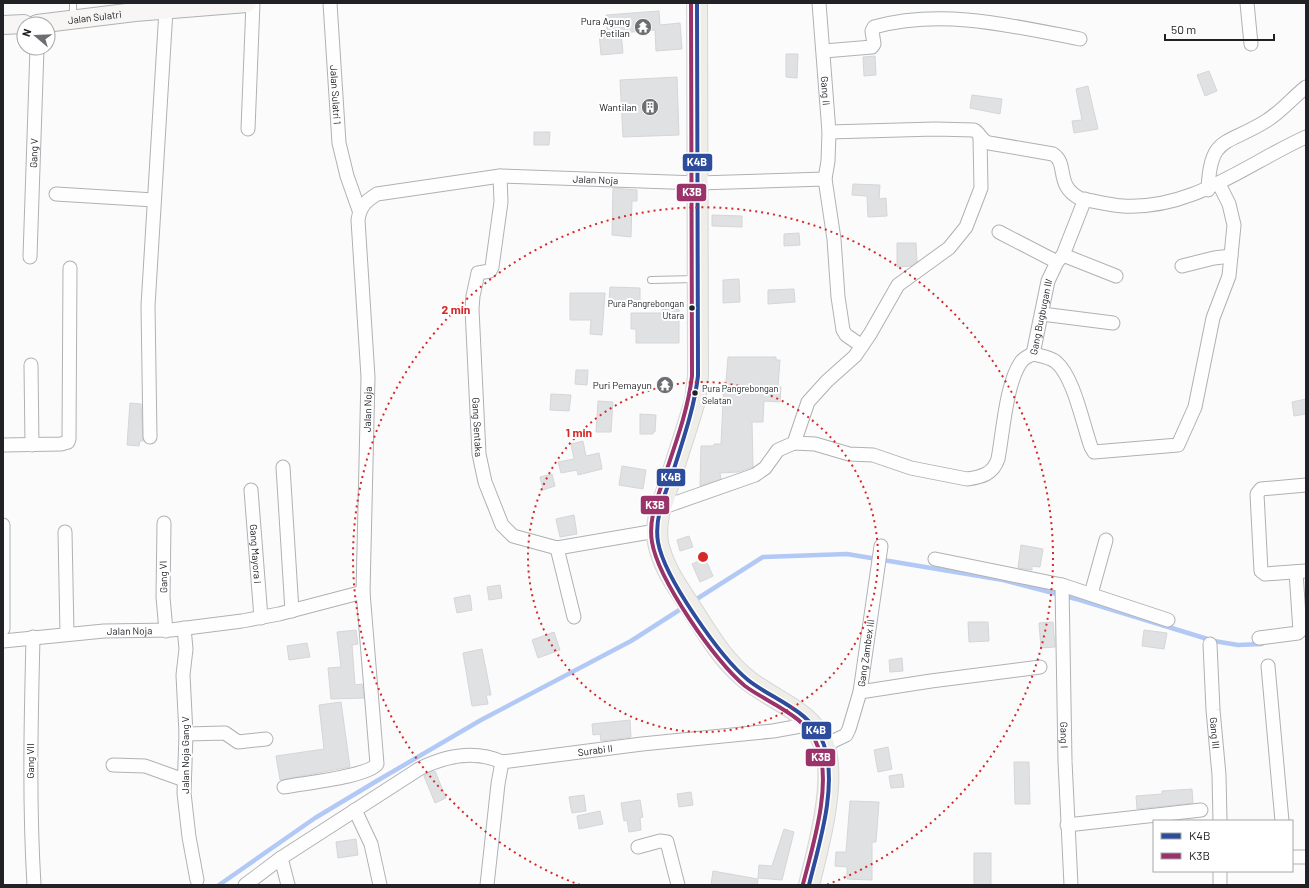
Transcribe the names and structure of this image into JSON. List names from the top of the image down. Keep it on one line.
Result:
{"streets":{"main road":["Jalan Sulatri"],"street":["Gang II","Jalan Sulatri 1","Gang V","Jalan Noja","Gang Bugbugan III","Gang Sentaka","Gang Mayora I","Gang VI","Gang Zambex III","Gang III","Gang I","Surabi II","Jalan Noja Gang V","Gang VII"]},"crossings":[["Gang II","Jalan Noja"],["Jalan Sulatri 1","Jalan Noja"],["Jalan Noja","Gang Sentaka"],["Jalan Noja","Gang Mayora I"],["Jalan Noja","Gang VI"],["Jalan Noja","Jalan Noja Gang V"],["Jalan Noja","Gang VII"]],"places":{"temple":["Pura Agung Petilan","Puri Pemayun"],"building":["Wantilan"],"other":["Pura Pangrebongan Utara","Pura Pangrebongan Selatan"]},"lines":["transit line K4B","transit line K3B"],"legend":["K4B","K3B"],"scale_bar":"50 m","north":"left","rings":["2 min","1 min"]}
